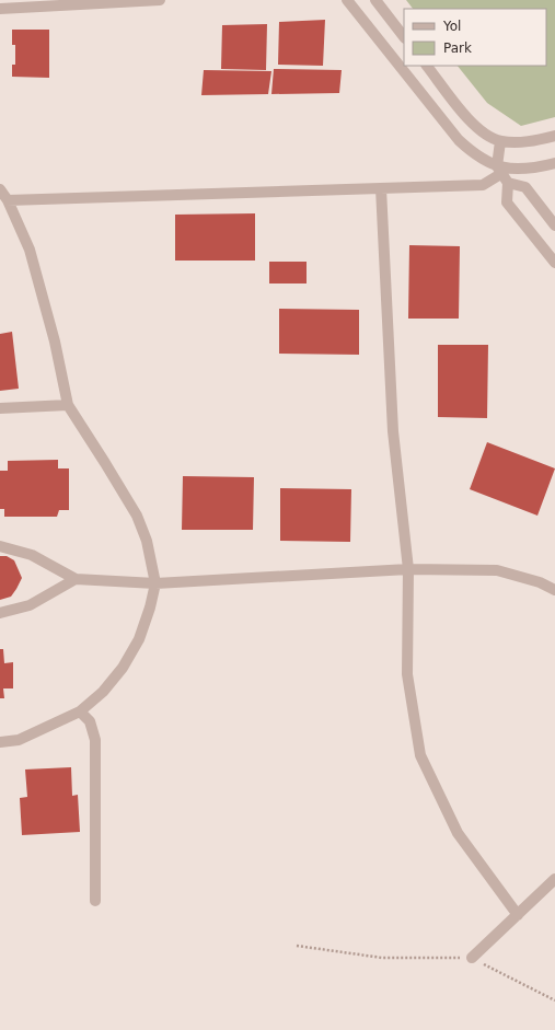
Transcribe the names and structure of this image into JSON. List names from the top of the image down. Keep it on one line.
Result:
{"legend":["Yol","Park"]}
